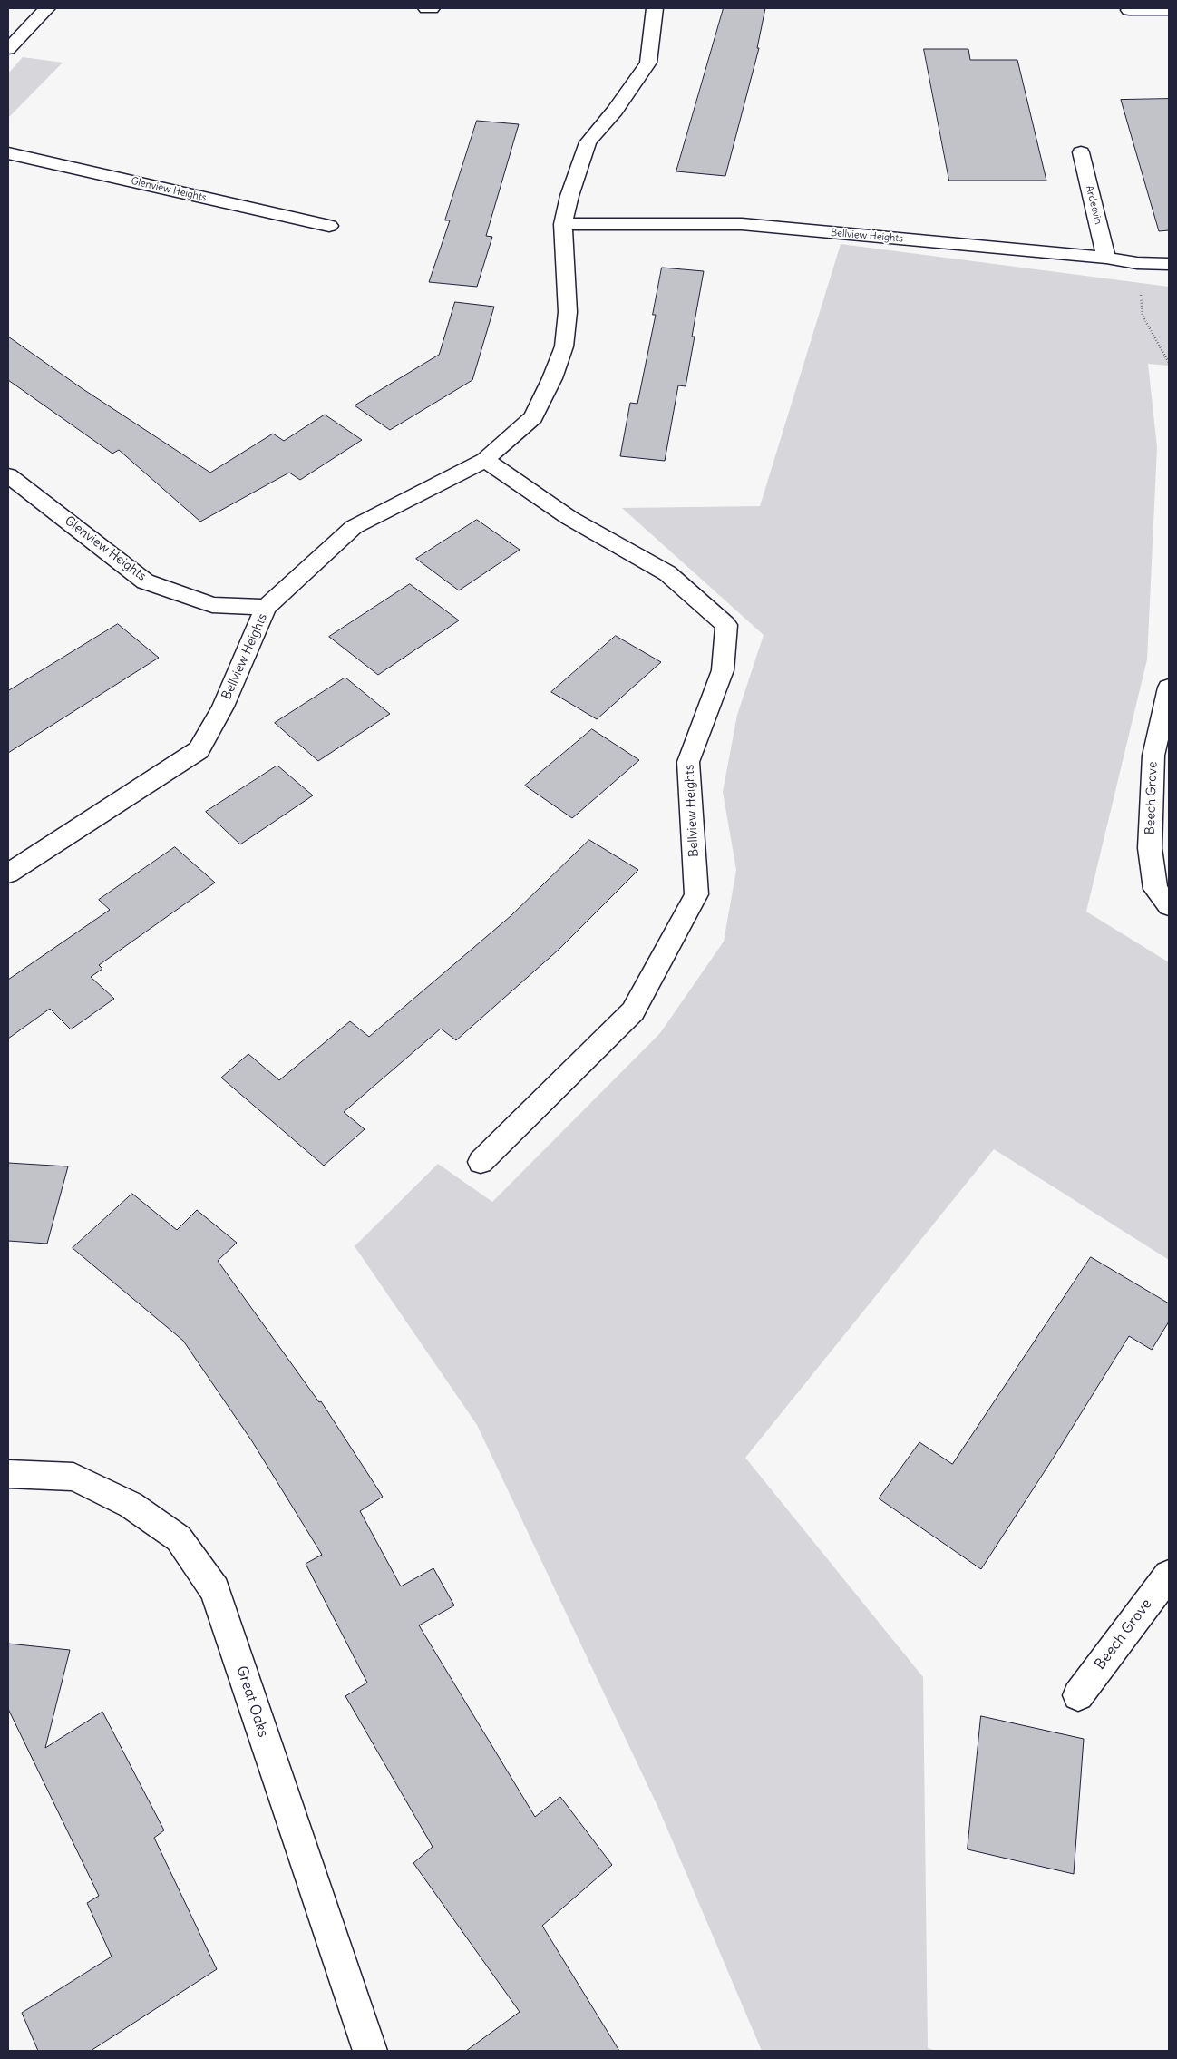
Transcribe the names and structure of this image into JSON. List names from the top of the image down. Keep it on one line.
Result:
{"streets":{"street":["Glenview Heights","Ardeevin","Bellview Heights","Beech Grove","Great Oaks"]},"crossings":[["Glenview Heights","Bellview Heights"],["Ardeevin","Bellview Heights"]]}
